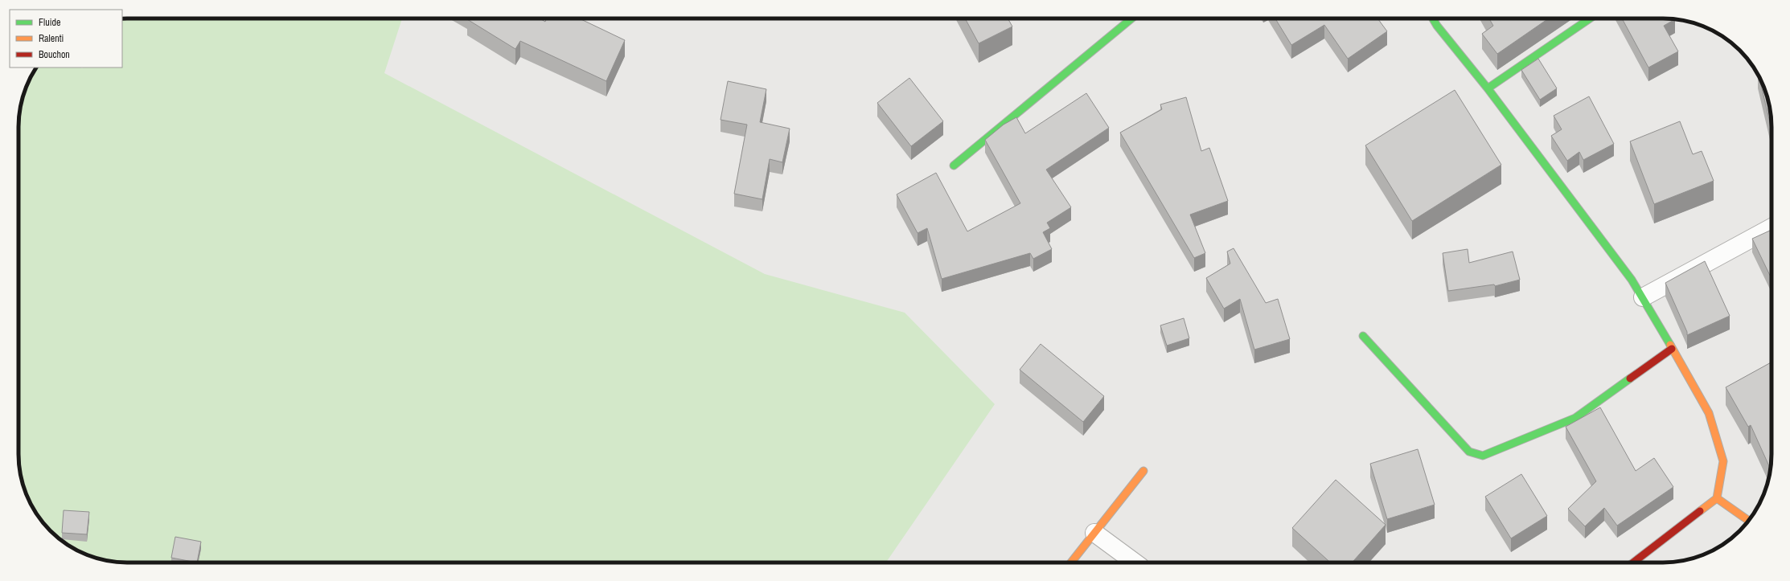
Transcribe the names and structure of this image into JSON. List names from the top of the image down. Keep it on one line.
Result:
{"legend":["Fluide","Ralenti","Bouchon"]}
